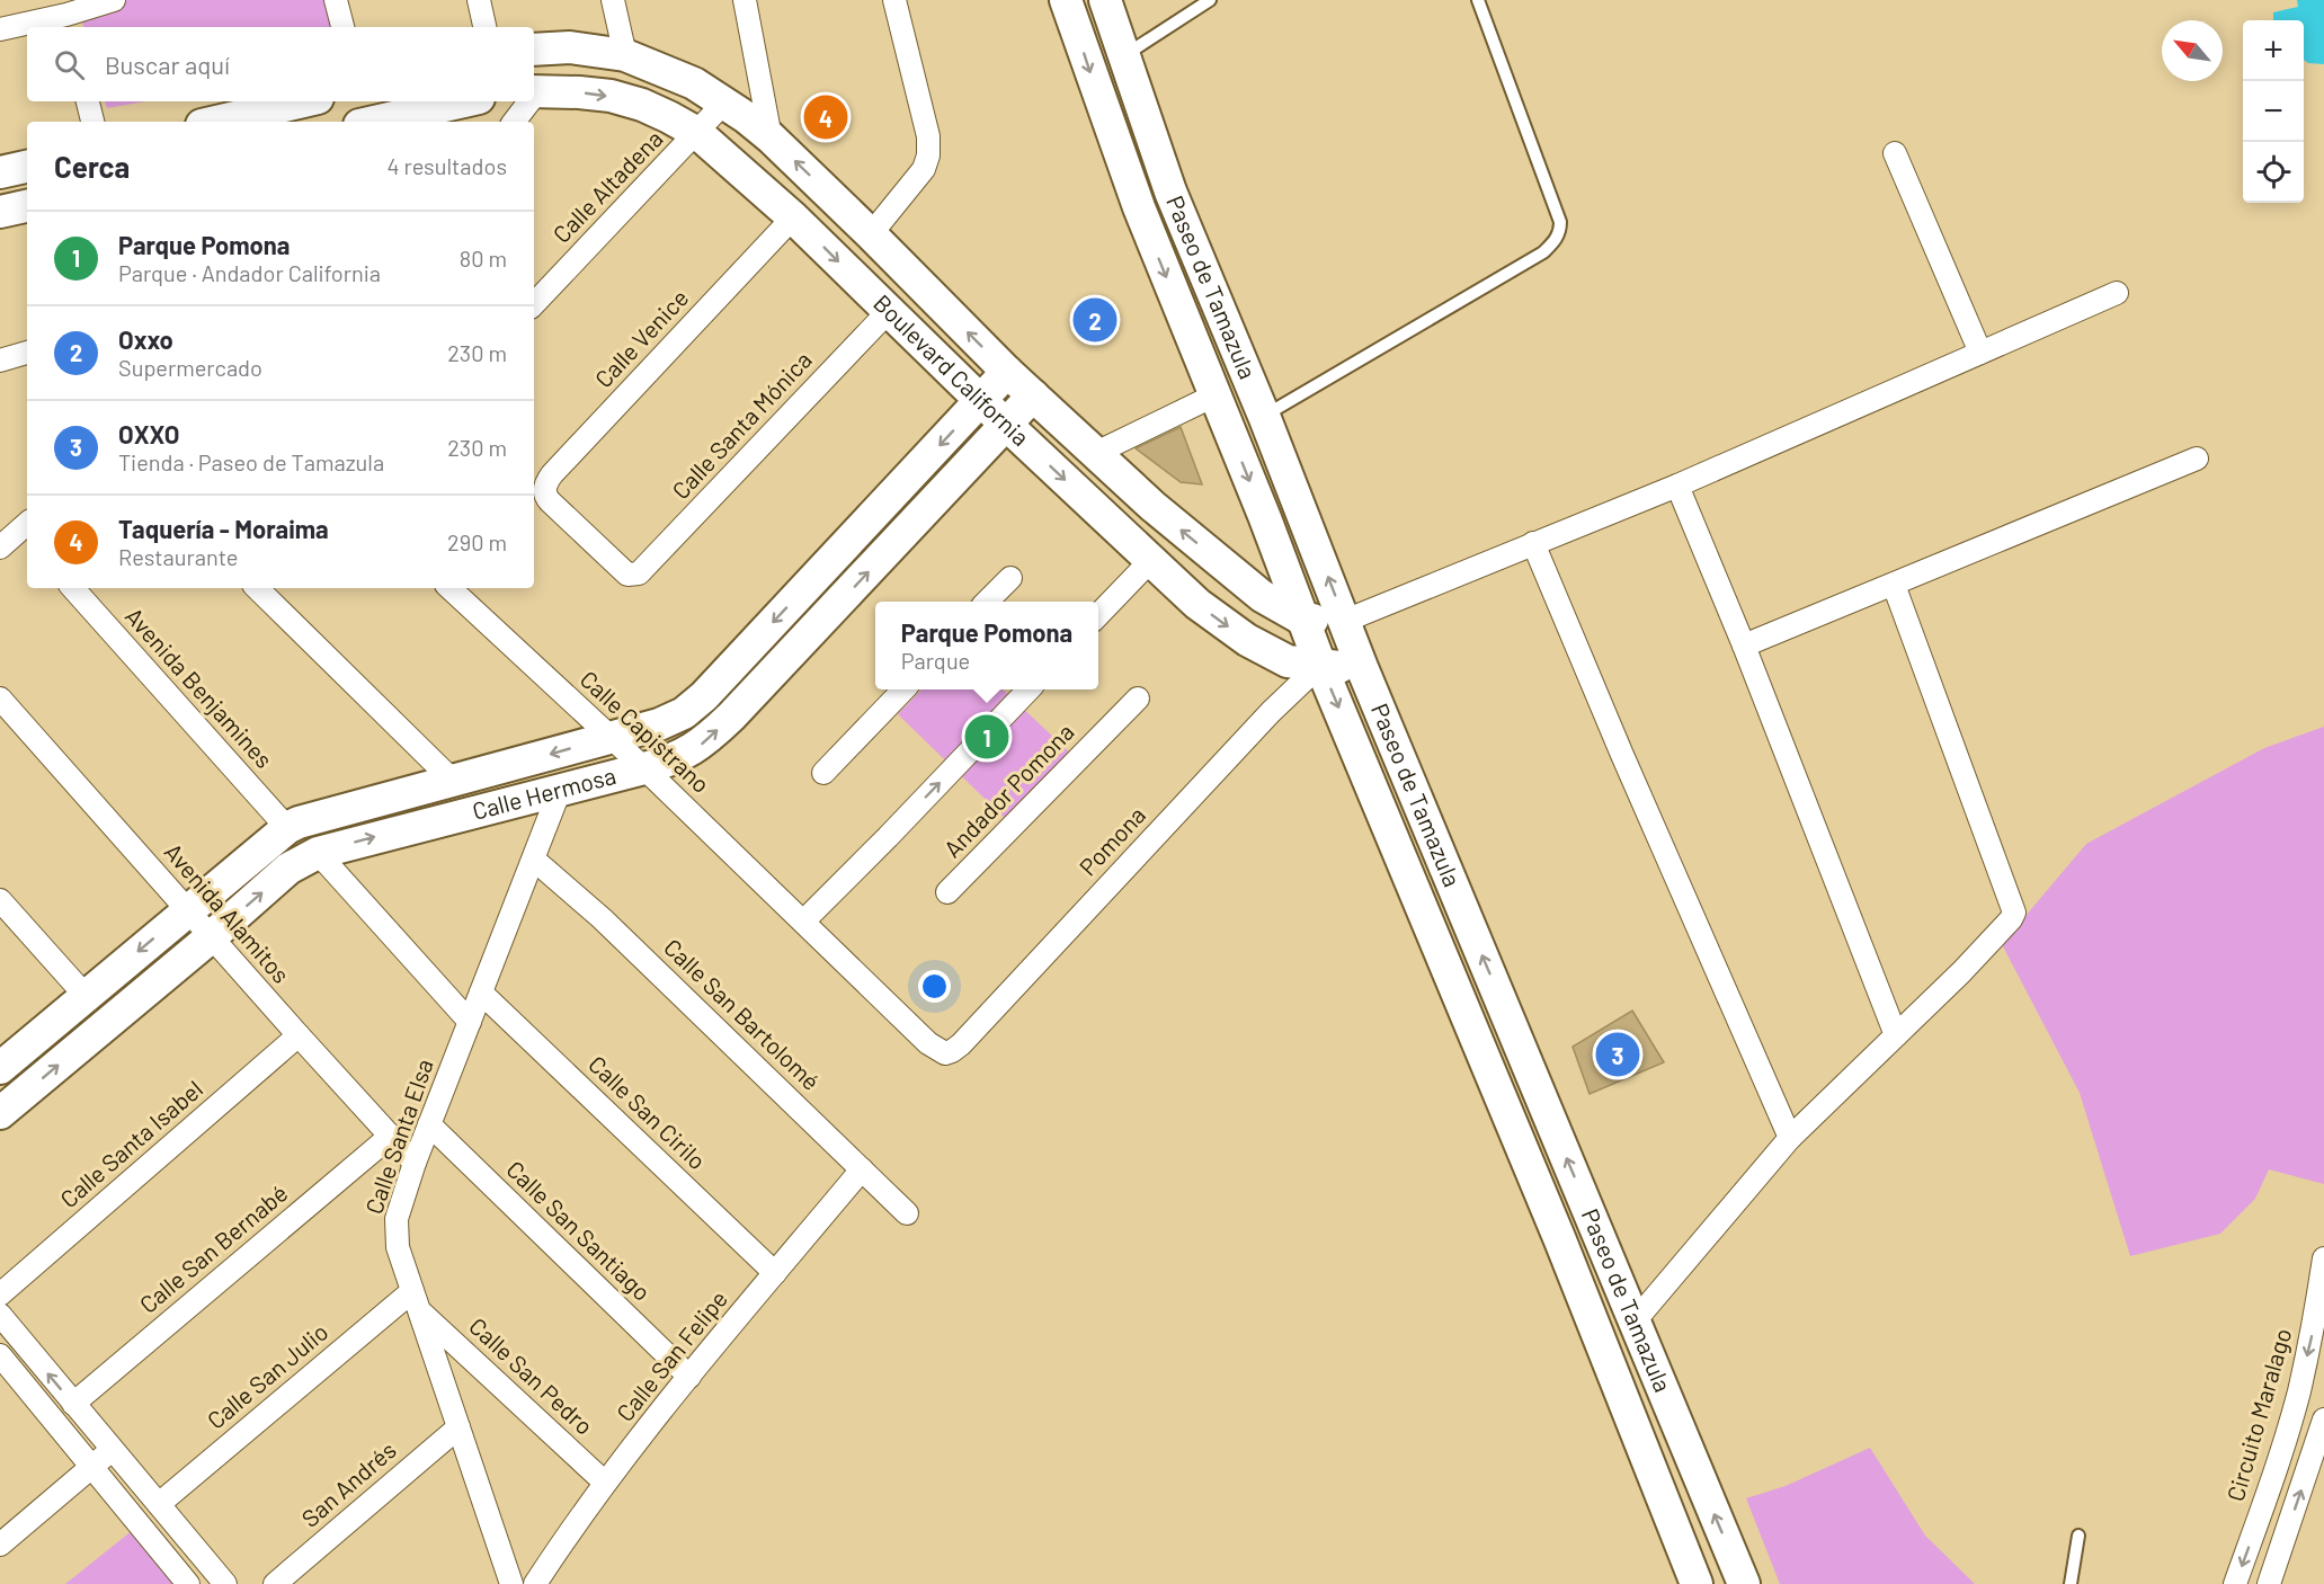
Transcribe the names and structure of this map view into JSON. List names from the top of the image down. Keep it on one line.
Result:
{"streets":{"street":["Calle Altadena","Paseo de Tamazula","Calle Venice","Boulevard California","Calle Santa Mónica","Avenida Benjamines","Calle Capistrano","Andador Pomona","Calle Hermosa","Pomona","Avenida Alamitos","Calle San Bartolomé","Calle San Cirilo","Calle Santa Elsa","Calle Santa Isabel","Calle San Santiago","Calle San Bernabé","Calle San Felipe","Calle San Julio","Calle San Pedro","Circuito Maralago","San Andrés"]},"crossings":[["Calle Altadena","Boulevard California"],["Paseo de Tamazula","Boulevard California"],["Paseo de Tamazula","Pomona"],["Calle Venice","Boulevard California"],["Calle Venice","Calle Santa Mónica"],["Boulevard California","Calle Santa Mónica"],["Boulevard California","Calle Hermosa"],["Boulevard California","Pomona"],["Avenida Benjamines","Calle Hermosa"],["Calle Capistrano","Calle Hermosa"],["Calle Capistrano","Pomona"],["Calle Hermosa","Avenida Alamitos"],["Calle Hermosa","Calle Santa Elsa"],["Avenida Alamitos","Calle Santa Elsa"],["Avenida Alamitos","Calle Santa Isabel"],["Avenida Alamitos","Calle San Bernabé"],["Calle San Bartolomé","Calle Santa Elsa"],["Calle San Bartolomé","Calle San Felipe"],["Calle San Cirilo","Calle Santa Elsa"],["Calle San Cirilo","Calle San Felipe"],["Calle Santa Elsa","Calle San Santiago"],["Calle Santa Elsa","Calle San Julio"],["Calle Santa Elsa","Calle San Pedro"],["Calle Santa Elsa","San Andrés"],["Calle San Santiago","Calle San Felipe"],["Calle San Felipe","Calle San Pedro"],["Calle San Julio","Calle San Pedro"]],"north":"top left","page":{"map_buttons":["+","−"],"search":"Buscar aquí","pins":["4","2","1","3"],"heading":["Cerca","4 resultados"],"list":[{"mark":"1","name":"Parque Pomona","note":"Parque · Andador California","value":"80 m"},{"mark":"2","name":"Oxxo","note":"Supermercado","value":"230 m"},{"mark":"3","name":"OXXO","note":"Tienda · Paseo de Tamazula","value":"230 m"},{"mark":"4","name":"Taquería - Moraima","note":"Restaurante","value":"290 m"}],"popup":["Parque Pomona","Parque"]}}
